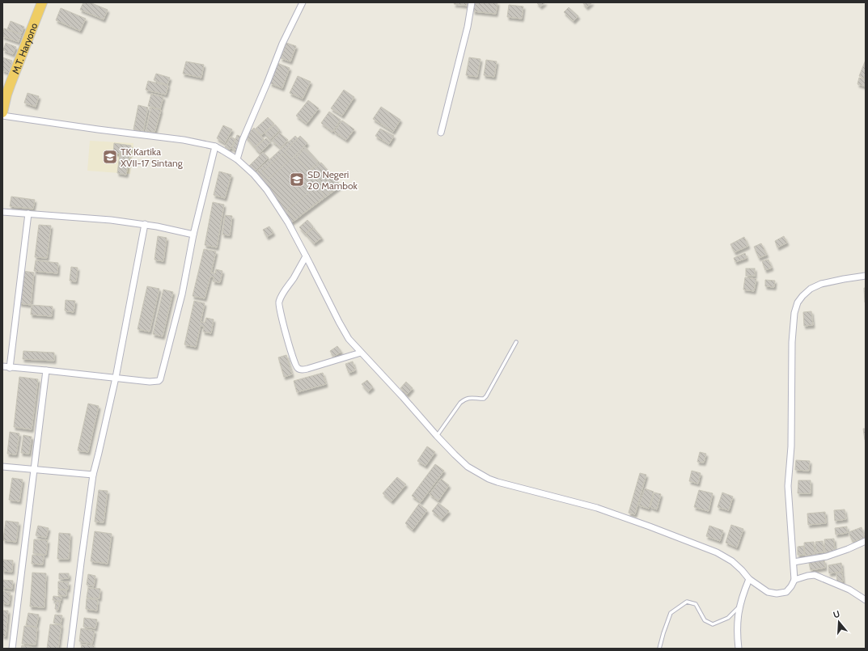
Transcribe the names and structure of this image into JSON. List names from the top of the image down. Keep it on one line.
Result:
{"streets":{"highway":["M.T. Haryono"]},"places":{"school or university":["TK Kartika XVII-17 Sintang","SD Negeri 20 Mambok"]},"north":"top"}
